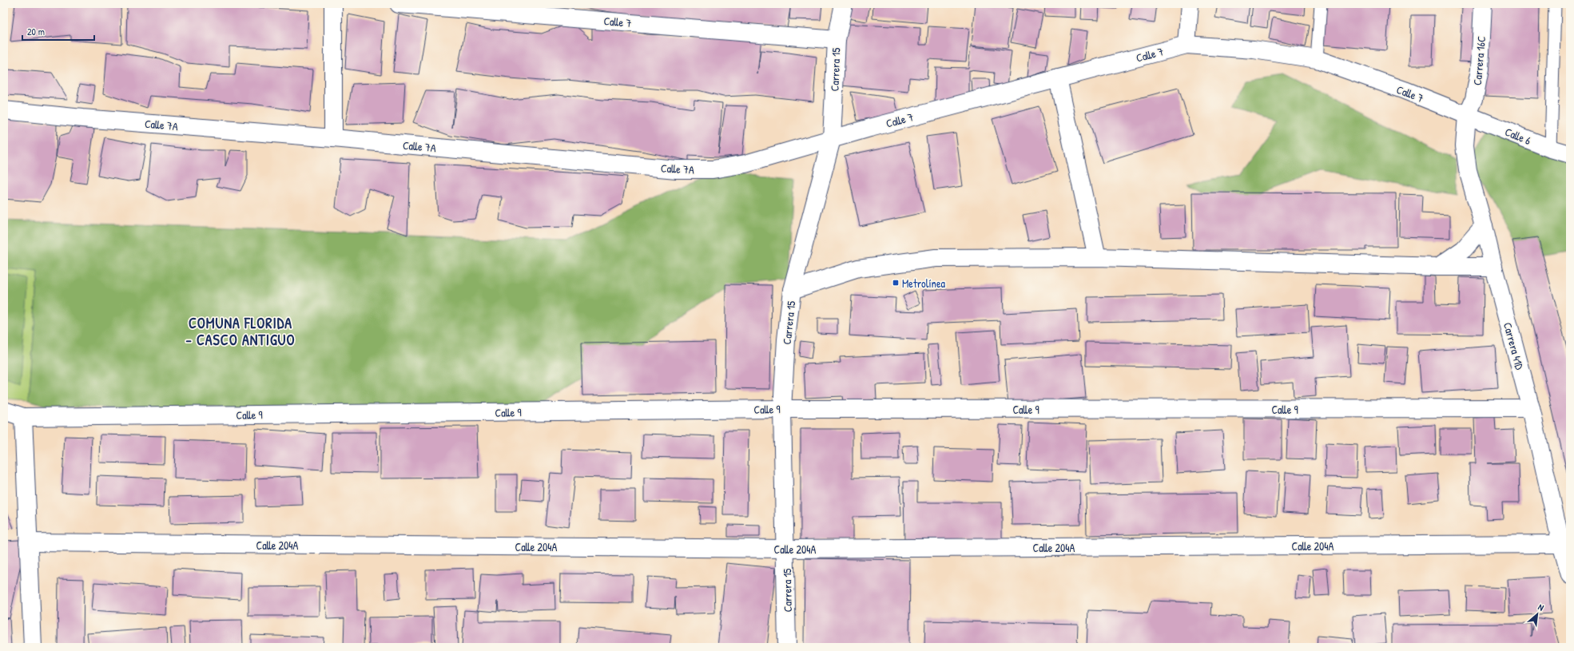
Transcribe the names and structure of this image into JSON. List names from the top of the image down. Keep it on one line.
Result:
{"streets":{"street":["Calle 7","Carrera 16C","Carrera 15","Calle 7A","Calle 6","Carrera 41D","Calle 9","Calle 204A"]},"crossings":[["Calle 7","Carrera 16C"],["Calle 7","Carrera 15"],["Calle 7","Calle 7A"],["Calle 7","Calle 6"],["Calle 7","Carrera 41D"],["Carrera 16C","Calle 6"],["Carrera 16C","Carrera 41D"],["Carrera 15","Calle 7A"],["Carrera 15","Calle 9"],["Carrera 15","Calle 204A"],["Calle 6","Carrera 41D"],["Carrera 41D","Calle 9"],["Carrera 41D","Calle 204A"]],"districts":["COMUNA FLORIDA - CASCO ANTIGUO"],"places":{"transit":["Metrolínea"]},"scale_bar":"20 m","north":"top right"}
